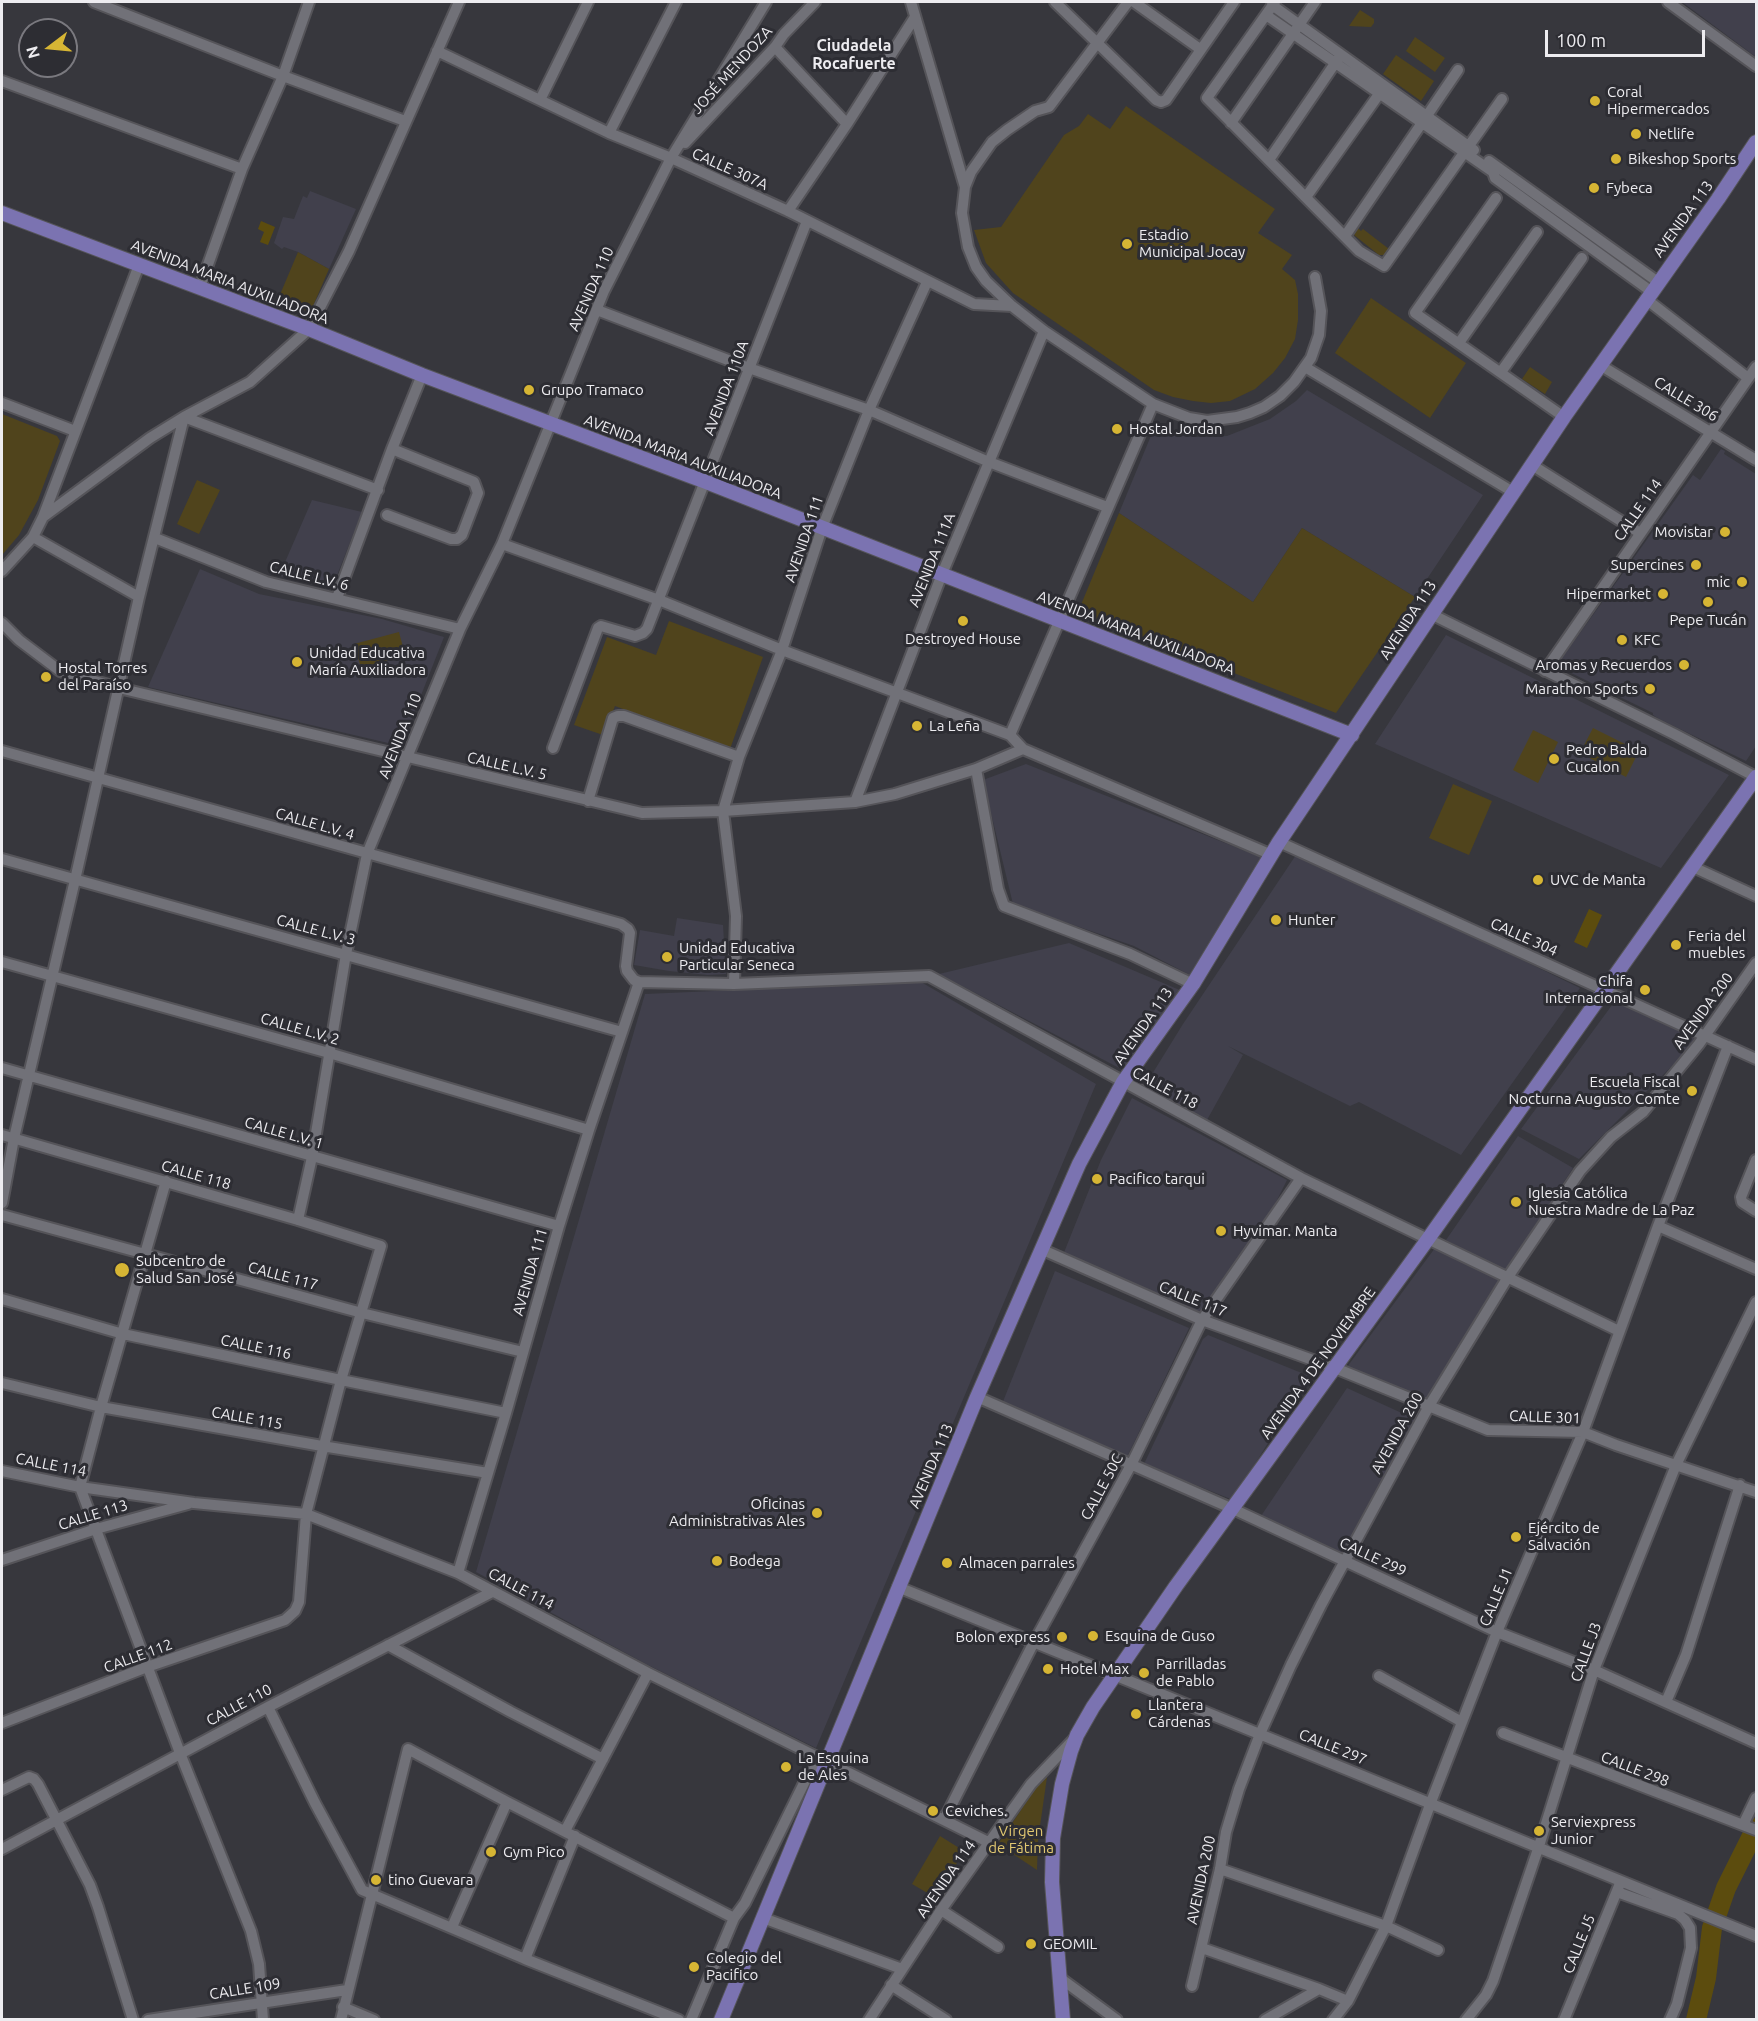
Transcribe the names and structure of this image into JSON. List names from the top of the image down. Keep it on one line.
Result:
{"streets":{"main road":["AVENIDA 113","AVENIDA MARIA AUXILIADORA","AVENIDA 4 DE NOVIEMBRE"],"street":["JOSÉ MENDOZA","CALLE 307A","AVENIDA 110","AVENIDA 110A","CALLE 306","CALLE 114","AVENIDA 111","AVENIDA 111A","CALLE L.V. 6","CALLE L.V. 5","CALLE L.V. 4","CALLE L.V. 3","CALLE 304","AVENIDA 200","CALLE L.V. 2","CALLE 118","CALLE L.V. 1","CALLE 117","CALLE 116","CALLE 301","CALLE 115","CALLE 50C","CALLE 113","CALLE 299","CALLE J1","CALLE J3","CALLE 112","CALLE 110","CALLE 297","CALLE 298","AVENIDA 114","CALLE J5","CALLE 109"]},"crossings":[["JOSÉ MENDOZA","CALLE 307A"],["JOSÉ MENDOZA","AVENIDA 110"],["CALLE 307A","AVENIDA 110"],["CALLE 307A","AVENIDA 110A"],["CALLE 307A","AVENIDA 111"],["AVENIDA 113","AVENIDA MARIA AUXILIADORA"],["AVENIDA 113","CALLE 306"],["AVENIDA 113","CALLE 114"],["AVENIDA 113","CALLE 304"],["AVENIDA 113","CALLE 118"],["AVENIDA 113","CALLE 117"],["AVENIDA 113","CALLE 299"],["AVENIDA 113","CALLE 297"],["AVENIDA MARIA AUXILIADORA","AVENIDA 110"],["AVENIDA MARIA AUXILIADORA","AVENIDA 110A"],["AVENIDA MARIA AUXILIADORA","AVENIDA 111"],["AVENIDA MARIA AUXILIADORA","AVENIDA 111A"],["AVENIDA 110","CALLE L.V. 6"],["AVENIDA 110","CALLE L.V. 5"],["AVENIDA 110","CALLE L.V. 4"],["AVENIDA 110","CALLE L.V. 3"],["AVENIDA 110","CALLE L.V. 2"],["AVENIDA 110","CALLE 118"],["AVENIDA 110","CALLE L.V. 1"],["CALLE 306","CALLE 114"],["CALLE 114","AVENIDA 111"],["CALLE 114","CALLE 50C"],["CALLE 114","CALLE 113"],["CALLE 114","CALLE 112"],["CALLE 114","CALLE 110"],["CALLE 114","AVENIDA 114"],["AVENIDA 111","CALLE L.V. 5"],["AVENIDA 111","CALLE L.V. 4"],["AVENIDA 111","CALLE L.V. 3"],["AVENIDA 111","CALLE L.V. 2"],["AVENIDA 111","CALLE 118"],["AVENIDA 111","CALLE L.V. 1"],["AVENIDA 111","CALLE 117"],["AVENIDA 111","CALLE 116"],["AVENIDA 111","CALLE 115"],["AVENIDA 111A","CALLE L.V. 5"],["CALLE L.V. 4","CALLE 118"],["CALLE 304","AVENIDA 200"],["CALLE 304","AVENIDA 4 DE NOVIEMBRE"],["CALLE 304","CALLE J1"],["AVENIDA 200","CALLE 118"],["AVENIDA 200","CALLE 301"],["AVENIDA 200","CALLE 299"],["AVENIDA 200","CALLE 297"],["CALLE 118","CALLE 117"],["CALLE 118","AVENIDA 4 DE NOVIEMBRE"],["CALLE 118","CALLE 50C"],["CALLE 118","CALLE J1"],["CALLE 117","AVENIDA 4 DE NOVIEMBRE"],["CALLE 117","CALLE 301"],["CALLE 117","CALLE 50C"],["AVENIDA 4 DE NOVIEMBRE","CALLE 301"],["AVENIDA 4 DE NOVIEMBRE","CALLE 299"],["AVENIDA 4 DE NOVIEMBRE","CALLE 297"],["AVENIDA 4 DE NOVIEMBRE","AVENIDA 114"],["CALLE 301","CALLE J1"],["CALLE 301","CALLE J3"],["CALLE 50C","CALLE 299"],["CALLE 50C","CALLE 297"],["CALLE 299","CALLE J1"],["CALLE 299","CALLE J3"],["CALLE J1","CALLE 297"],["CALLE J3","CALLE 297"],["CALLE J3","CALLE 298"],["CALLE 297","CALLE J5"]],"districts":["Ciudadela Rocafuerte"],"parks":["Virgen de Fátima"],"places":["Coral Hipermercados","Netlife","Bikeshop Sports","Fybeca","Estadio Municipal Jocay","Grupo Tramaco","Hostal Jordan","Movistar","Supercines","mic","Hipermarket","Pepe Tucán","Destroyed House","KFC","Unidad Educativa María Auxiliadora","Aromas y Recuerdos","Hostal Torres del Paraíso","Marathon Sports","La Leña","Pedro Balda Cucalon","UVC de Manta","Hunter","Feria del muebles","Unidad Educativa Particular Seneca","Chifa Internacional","Escuela Fiscal Nocturna Augusto Comte","Pacifico tarqui","Iglesia Católica Nuestra Madre de La Paz","Hyvimar. Manta","Subcentro de Salud San José","Oficinas Administrativas Ales","Ejército de Salvación","Bodega","Almacen parrales","Esquina de Guso","Bolon express","Hotel Max","Parrilladas de Pablo","Llantera Cárdenas","La Esquina de Ales","Ceviches.","Serviexpress Junior","Gym Pico","tino Guevara","GEOMIL","Colegio del Pacifico"],"scale_bar":"100 m","north":"left"}
